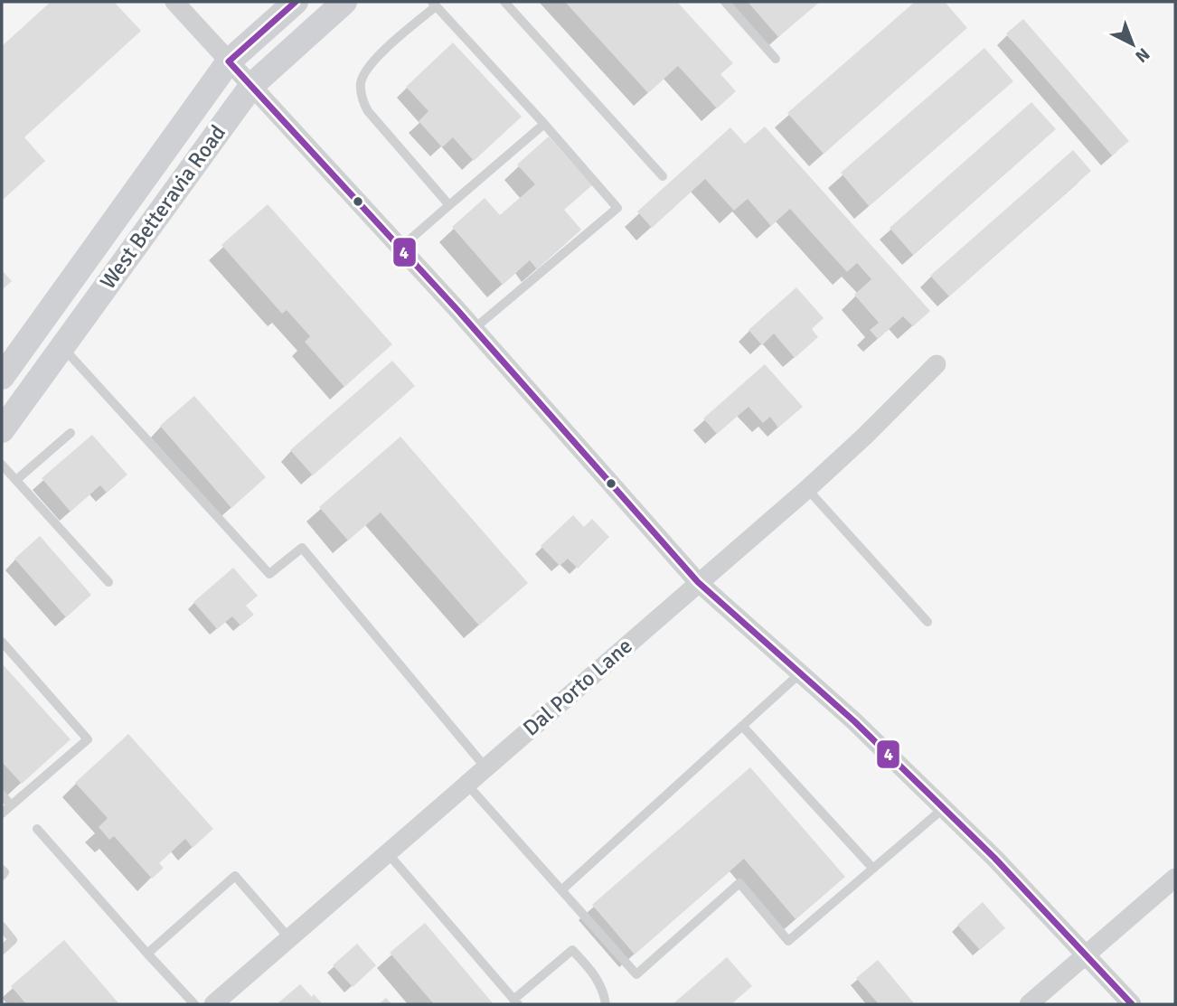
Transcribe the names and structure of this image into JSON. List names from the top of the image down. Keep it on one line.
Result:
{"streets":{"main road":["West Betteravia Road"],"street":["Dal Porto Lane"]},"lines":["transit line 4"],"north":"bottom right"}
